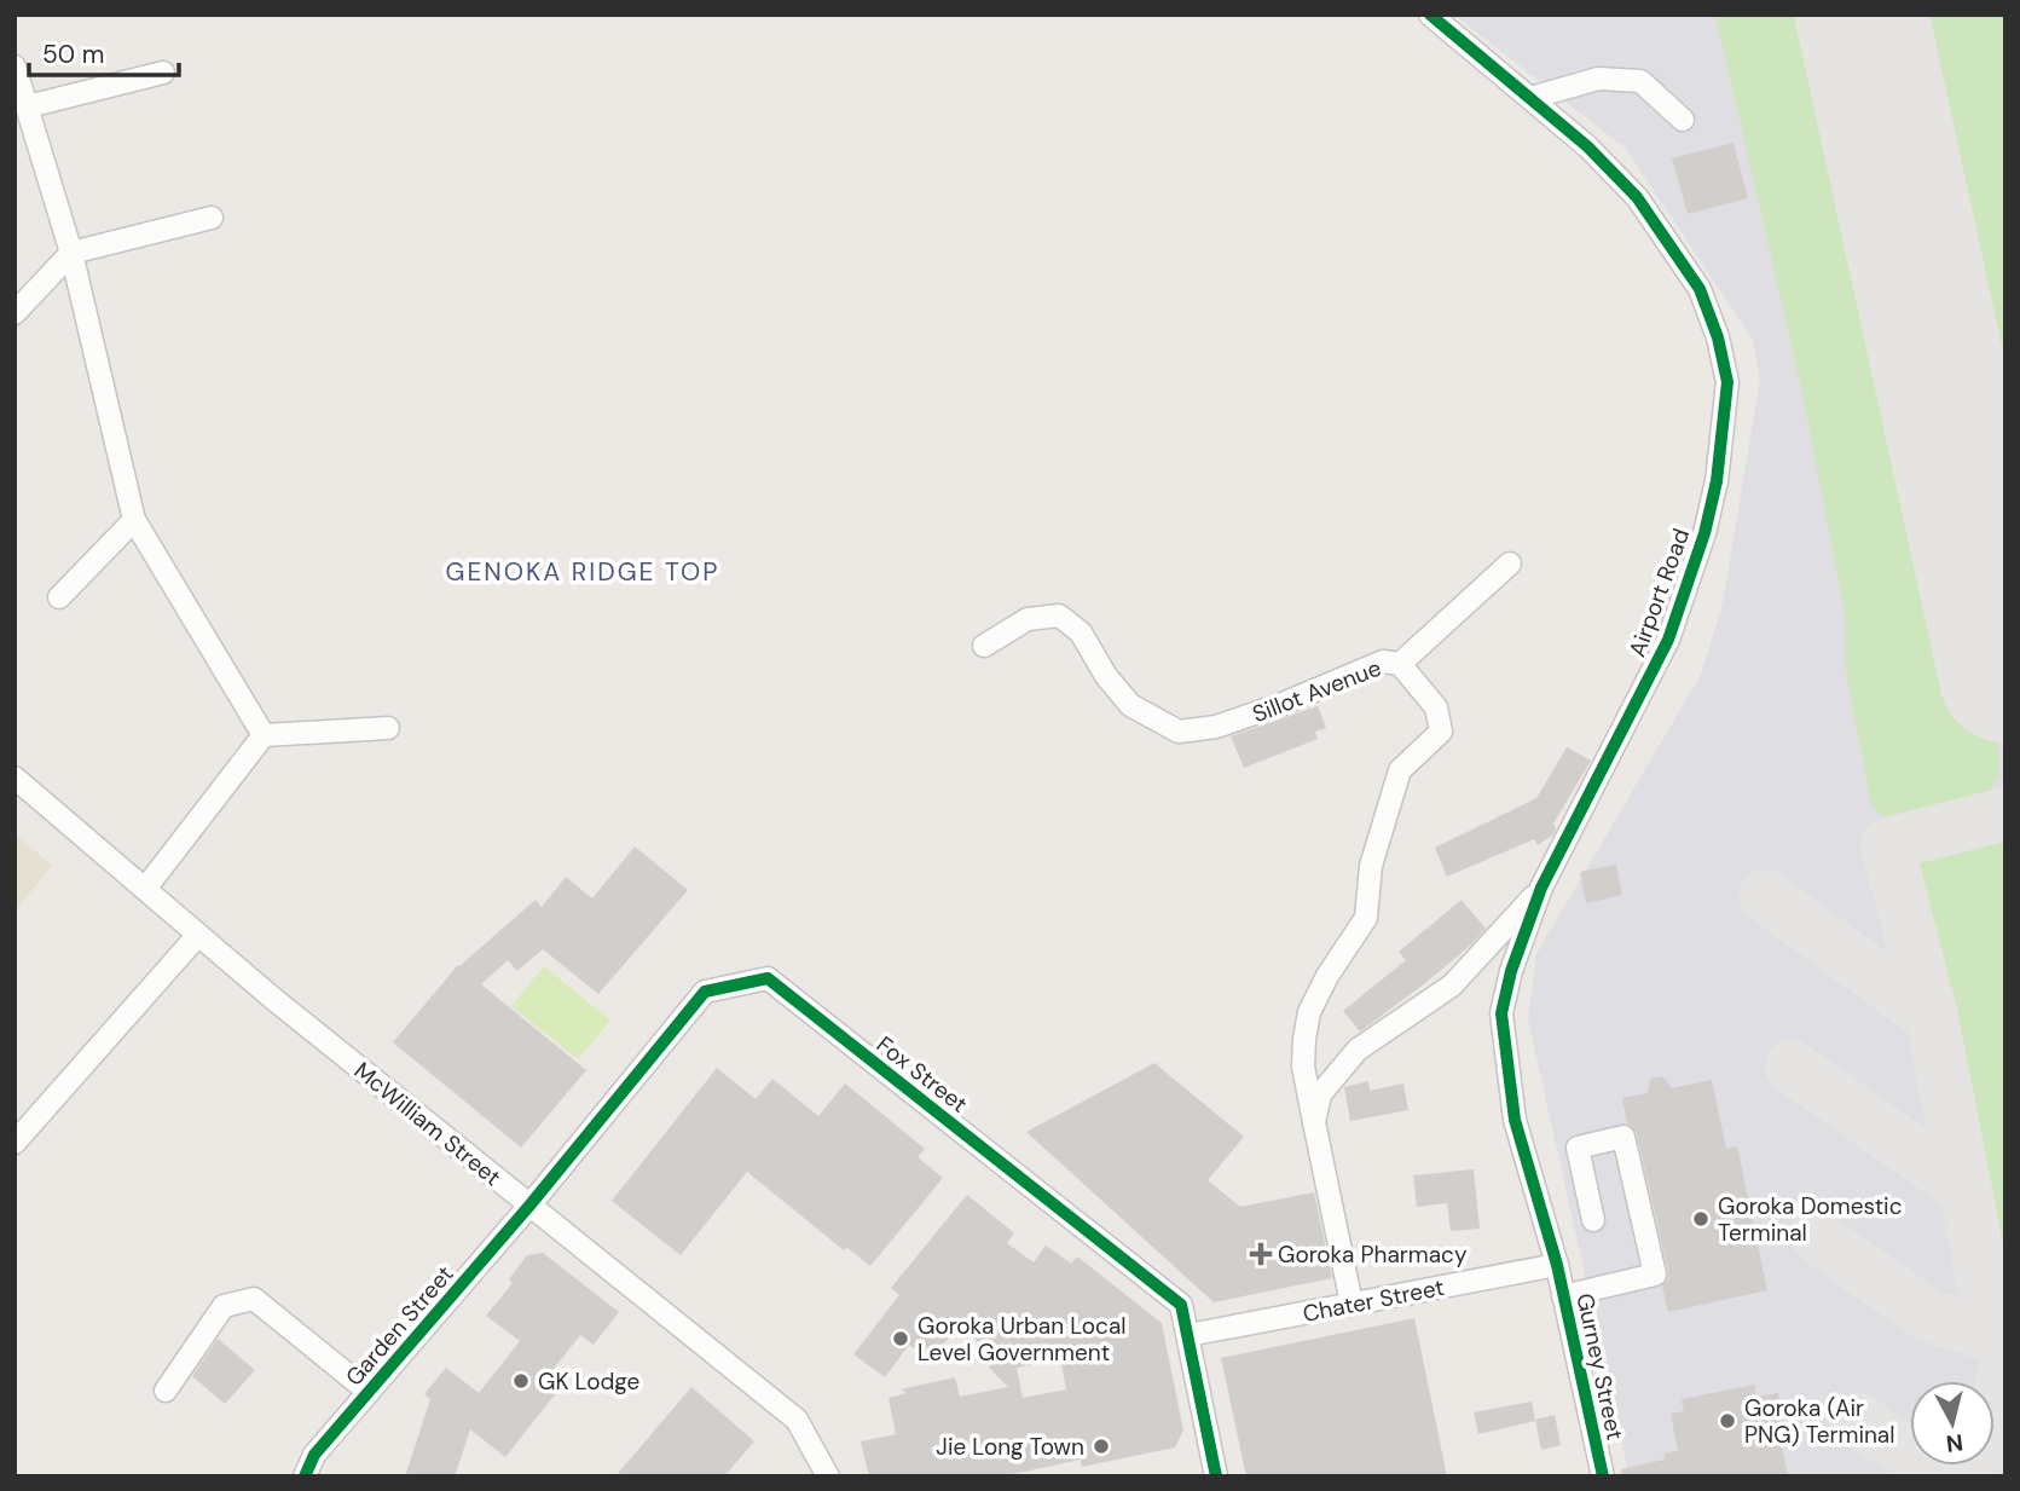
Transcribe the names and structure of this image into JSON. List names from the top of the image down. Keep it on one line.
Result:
{"streets":{"street":["Airport Road","Sillot Avenue","Fox Street","McWilliam Street","Chater Street","Garden Street","Gurney Street"]},"crossings":[["Airport Road","Chater Street"],["Airport Road","Gurney Street"],["Fox Street","McWilliam Street"],["Fox Street","Chater Street"],["Fox Street","Garden Street"],["McWilliam Street","Garden Street"],["Chater Street","Gurney Street"]],"districts":["GENOKA RIDGE TOP"],"places":{"other":["Goroka Domestic Terminal","Goroka Urban Local Level Government","GK Lodge","Goroka (Air PNG) Terminal","Jie Long Town"],"health":["Goroka Pharmacy"]},"scale_bar":"50 m","north":"bottom"}
